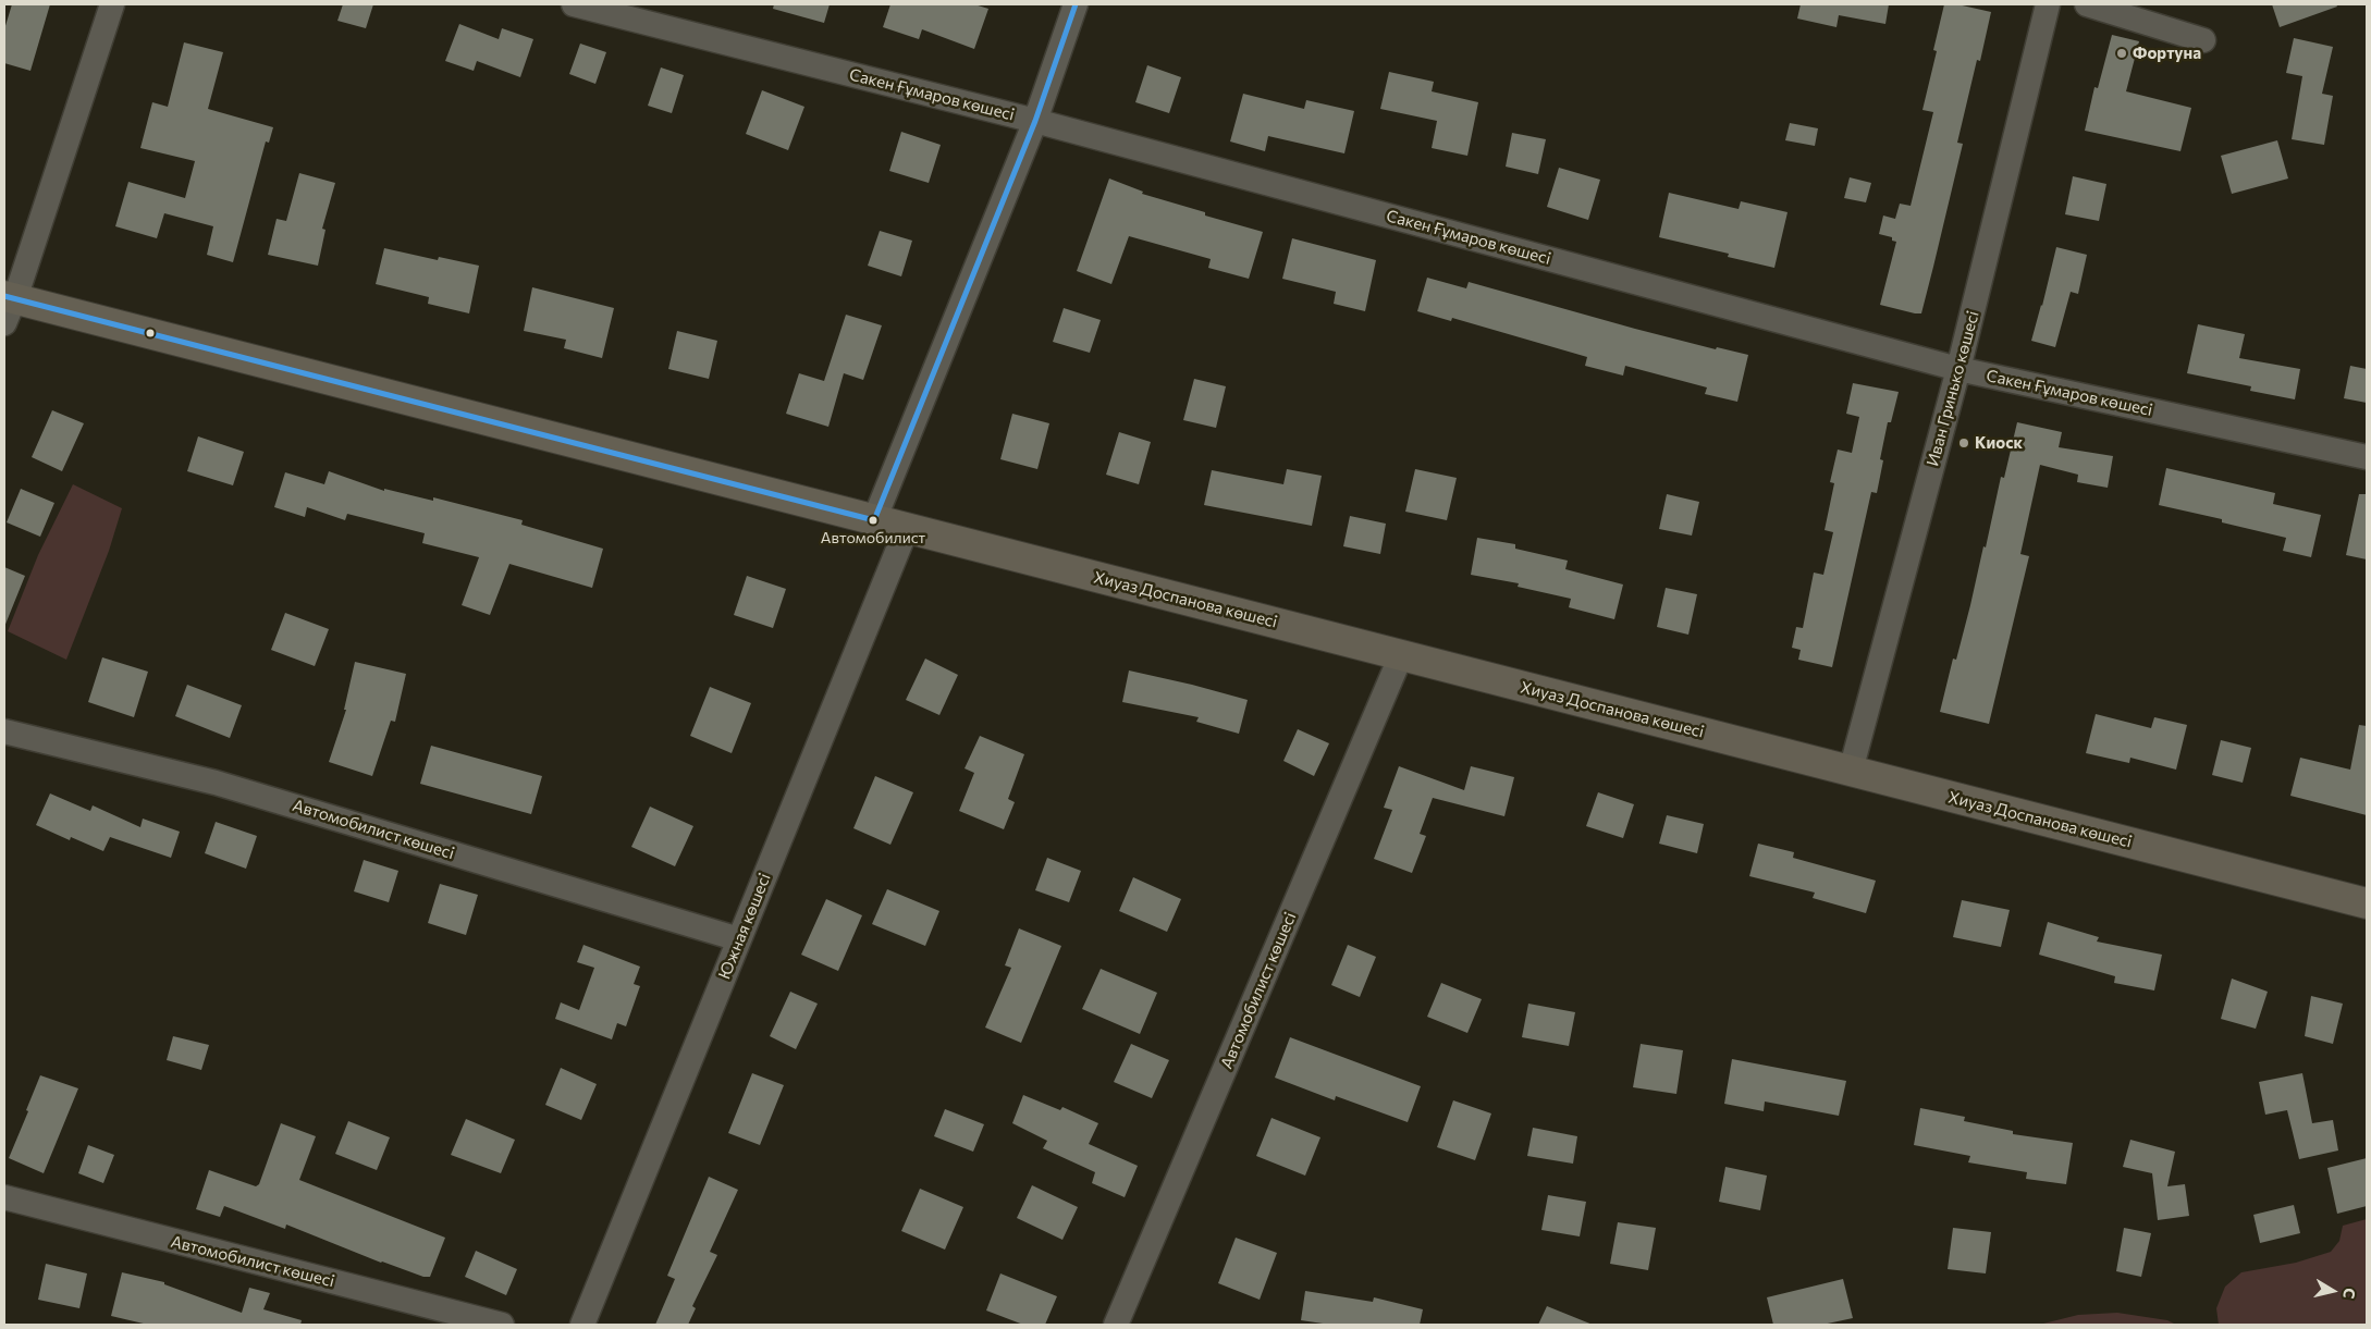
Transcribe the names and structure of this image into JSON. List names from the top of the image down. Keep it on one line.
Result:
{"streets":{"main road":["Хиуаз Доспанова көшесі"],"street":["Сакен Ғұмаров көшесі","Иван Гринько көшесі","Автомобилист көшесі","Южная көшесі"]},"crossings":[["Сакен Ғұмаров көшесі","Иван Гринько көшесі"],["Иван Гринько көшесі","Хиуаз Доспанова көшесі"],["Хиуаз Доспанова көшесі","Автомобилист көшесі"],["Хиуаз Доспанова көшесі","Южная көшесі"],["Автомобилист көшесі","Южная көшесі"]],"places":["Фортуна","Киоск","Автомобилист"],"north":"right"}
